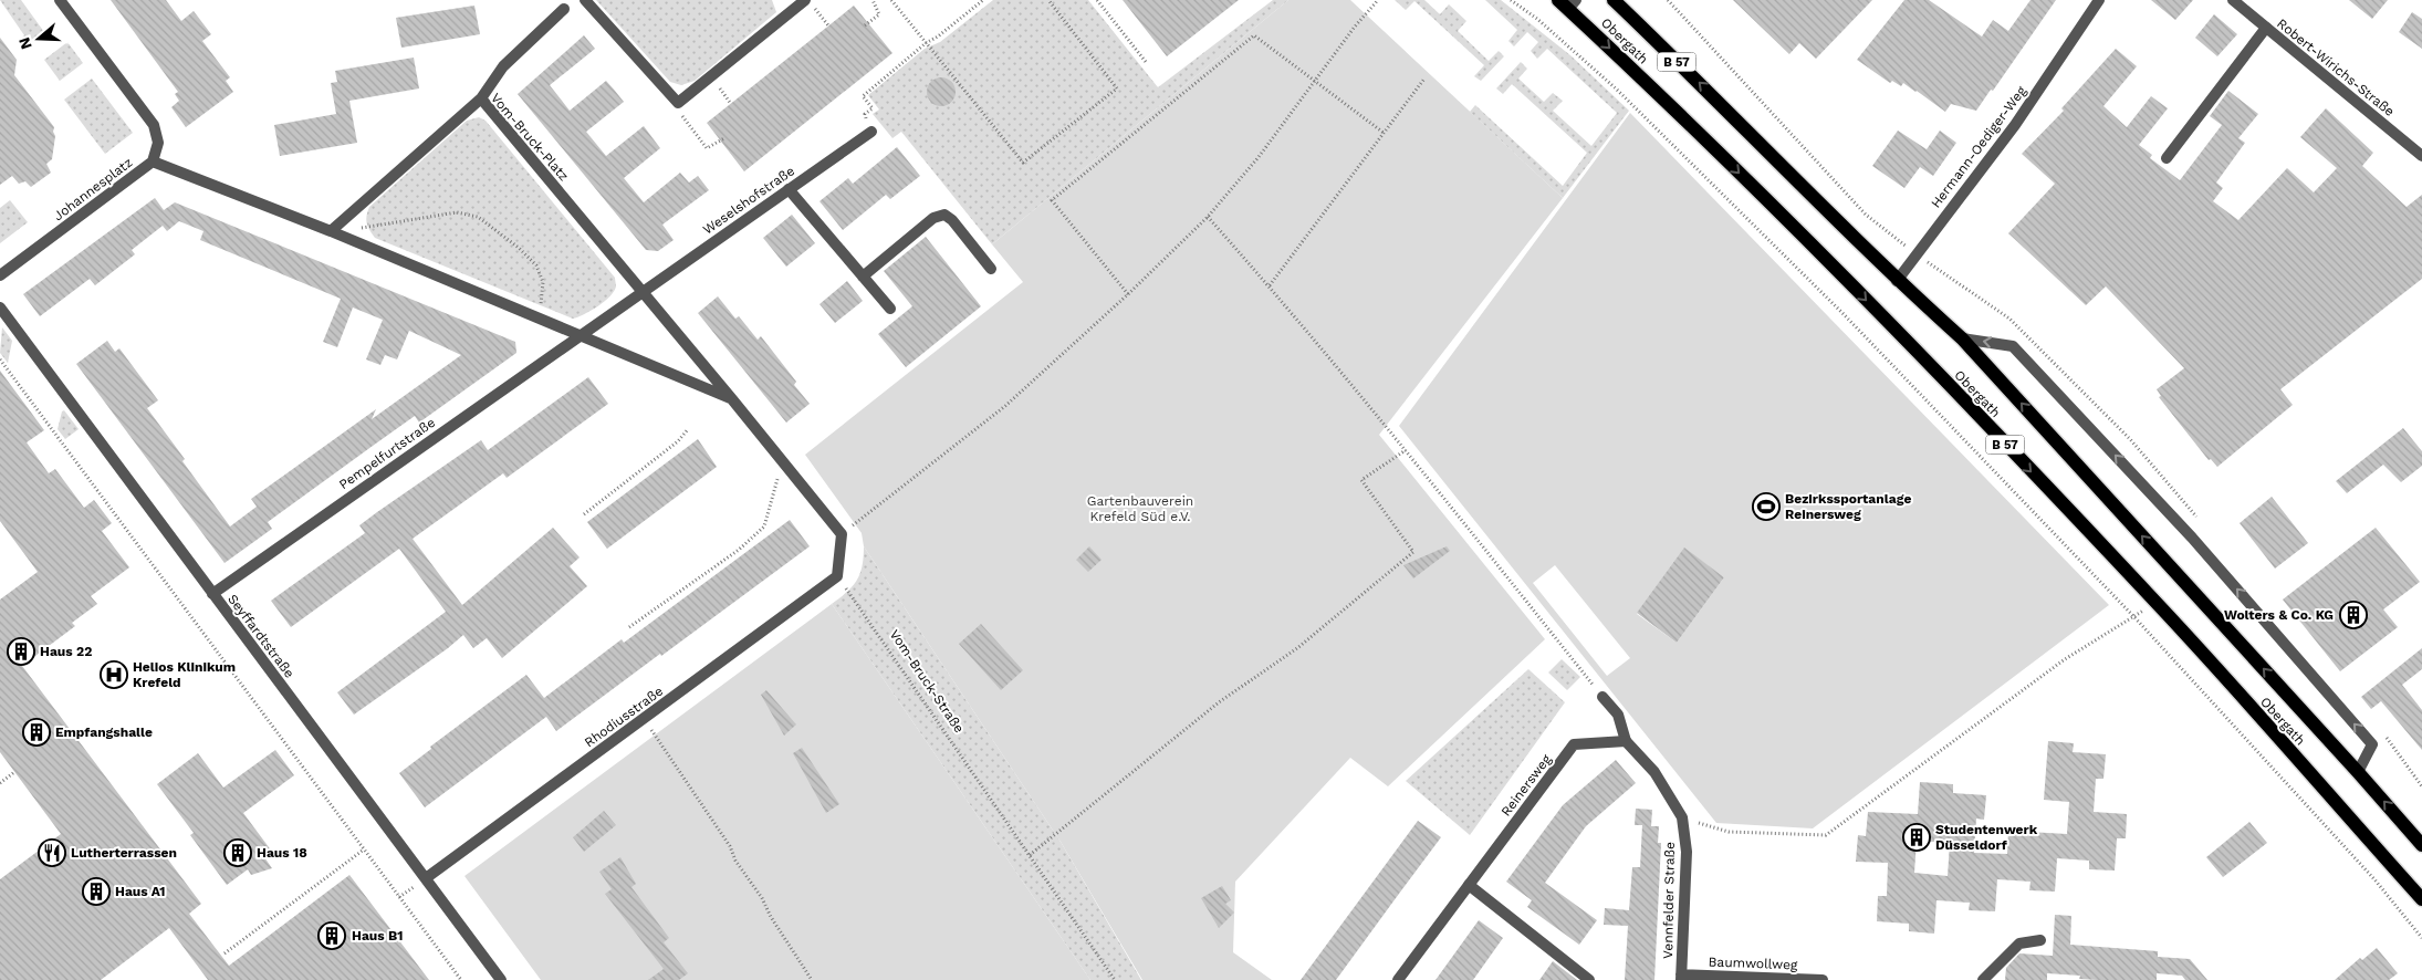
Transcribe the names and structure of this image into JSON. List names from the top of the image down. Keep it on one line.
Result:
{"streets":{"main road":["Obergath","B 57"],"street":["Robert-Wirichs-Straße","Vom-Bruck-Platz","Hermann-Oediger-Weg","Johannesplatz","Weselshofstraße","Pempelfurtstraße","Seyffardtstraße","Rhodiusstraße","Reinersweg","Vennfelder Straße","Baumwollweg"],"path":["Vom-Bruck-Straße"]},"crossings":[["Obergath","Hermann-Oediger-Weg"],["Vom-Bruck-Platz","Weselshofstraße"],["Pempelfurtstraße","Seyffardtstraße"],["Seyffardtstraße","Rhodiusstraße"],["Vom-Bruck-Straße","Rhodiusstraße"],["Reinersweg","Vennfelder Straße"],["Vennfelder Straße","Baumwollweg"]],"parks":["Gartenbauverein Krefeld Süd e.V."],"places":{"sports":["Bezirkssportanlage Reinersweg"],"building":["Wolters & Co. KG","Haus 22","Empfangshalle","Studentenwerk Düsseldorf","Haus 18","Haus A1","Haus B1"],"hospital":["Helios Klinikum Krefeld"],"restaurant":["Lutherterrassen"]},"north":"left"}
